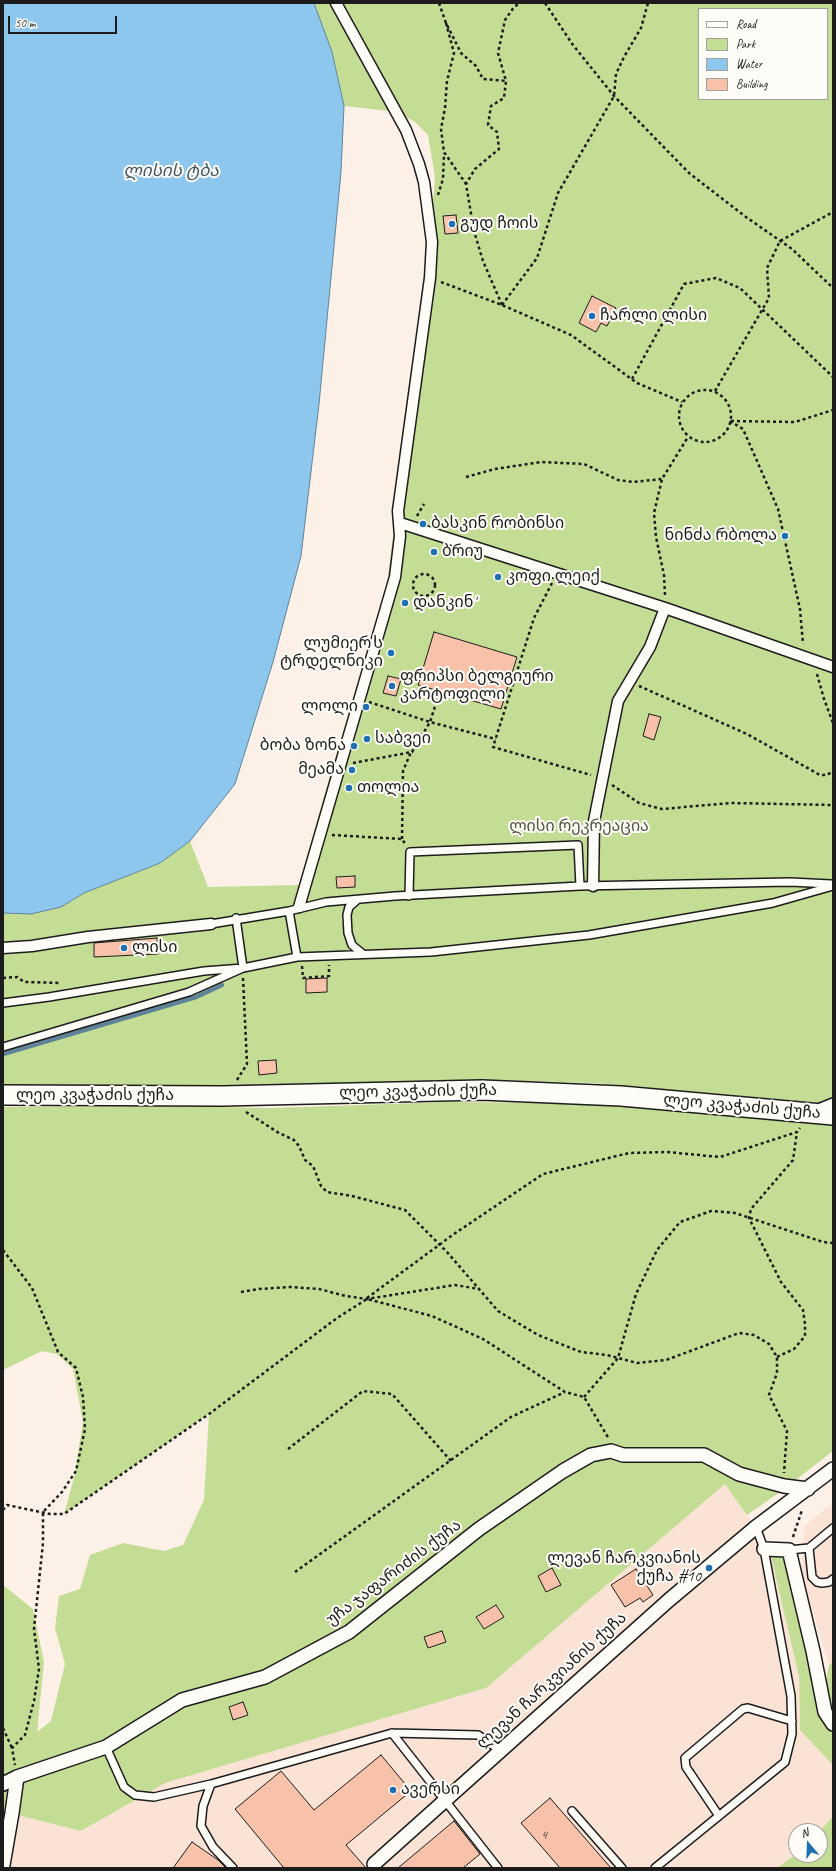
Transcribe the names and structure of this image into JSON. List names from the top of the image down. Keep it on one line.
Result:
{"streets":{"main road":["ლეო კვაჭაძის ქუჩა"],"street":["უჩა ჯაფარიძის ქუჩა","ლევან ჩარკვიანის ქუჩა"]},"crossings":[["უჩა ჯაფარიძის ქუჩა","ლევან ჩარკვიანის ქუჩა"]],"water":["ლისის ტბა"],"parks":["ლისი რეკრეაცია"],"places":["გუდ ჩოის","ჩარლი ლისი","ბასკინ რობინსი","ნინძა რბოლა","ბრიუ","კოფი ლეიქ","დანკინ'","ლუმიერ'ს ტრდელნიკი","ფრიპსი ბელგიური კარტოფილი","ლოლი","საბვეი","ბობა ზონა","მეამა","თოლია","ლისი","ლევან ჩარკვიანის ქუჩა #10","ავერსი"],"house_numbers":["4"],"legend":["Road","Park","Water","Building"],"scale_bar":"50 m","north":"top"}
